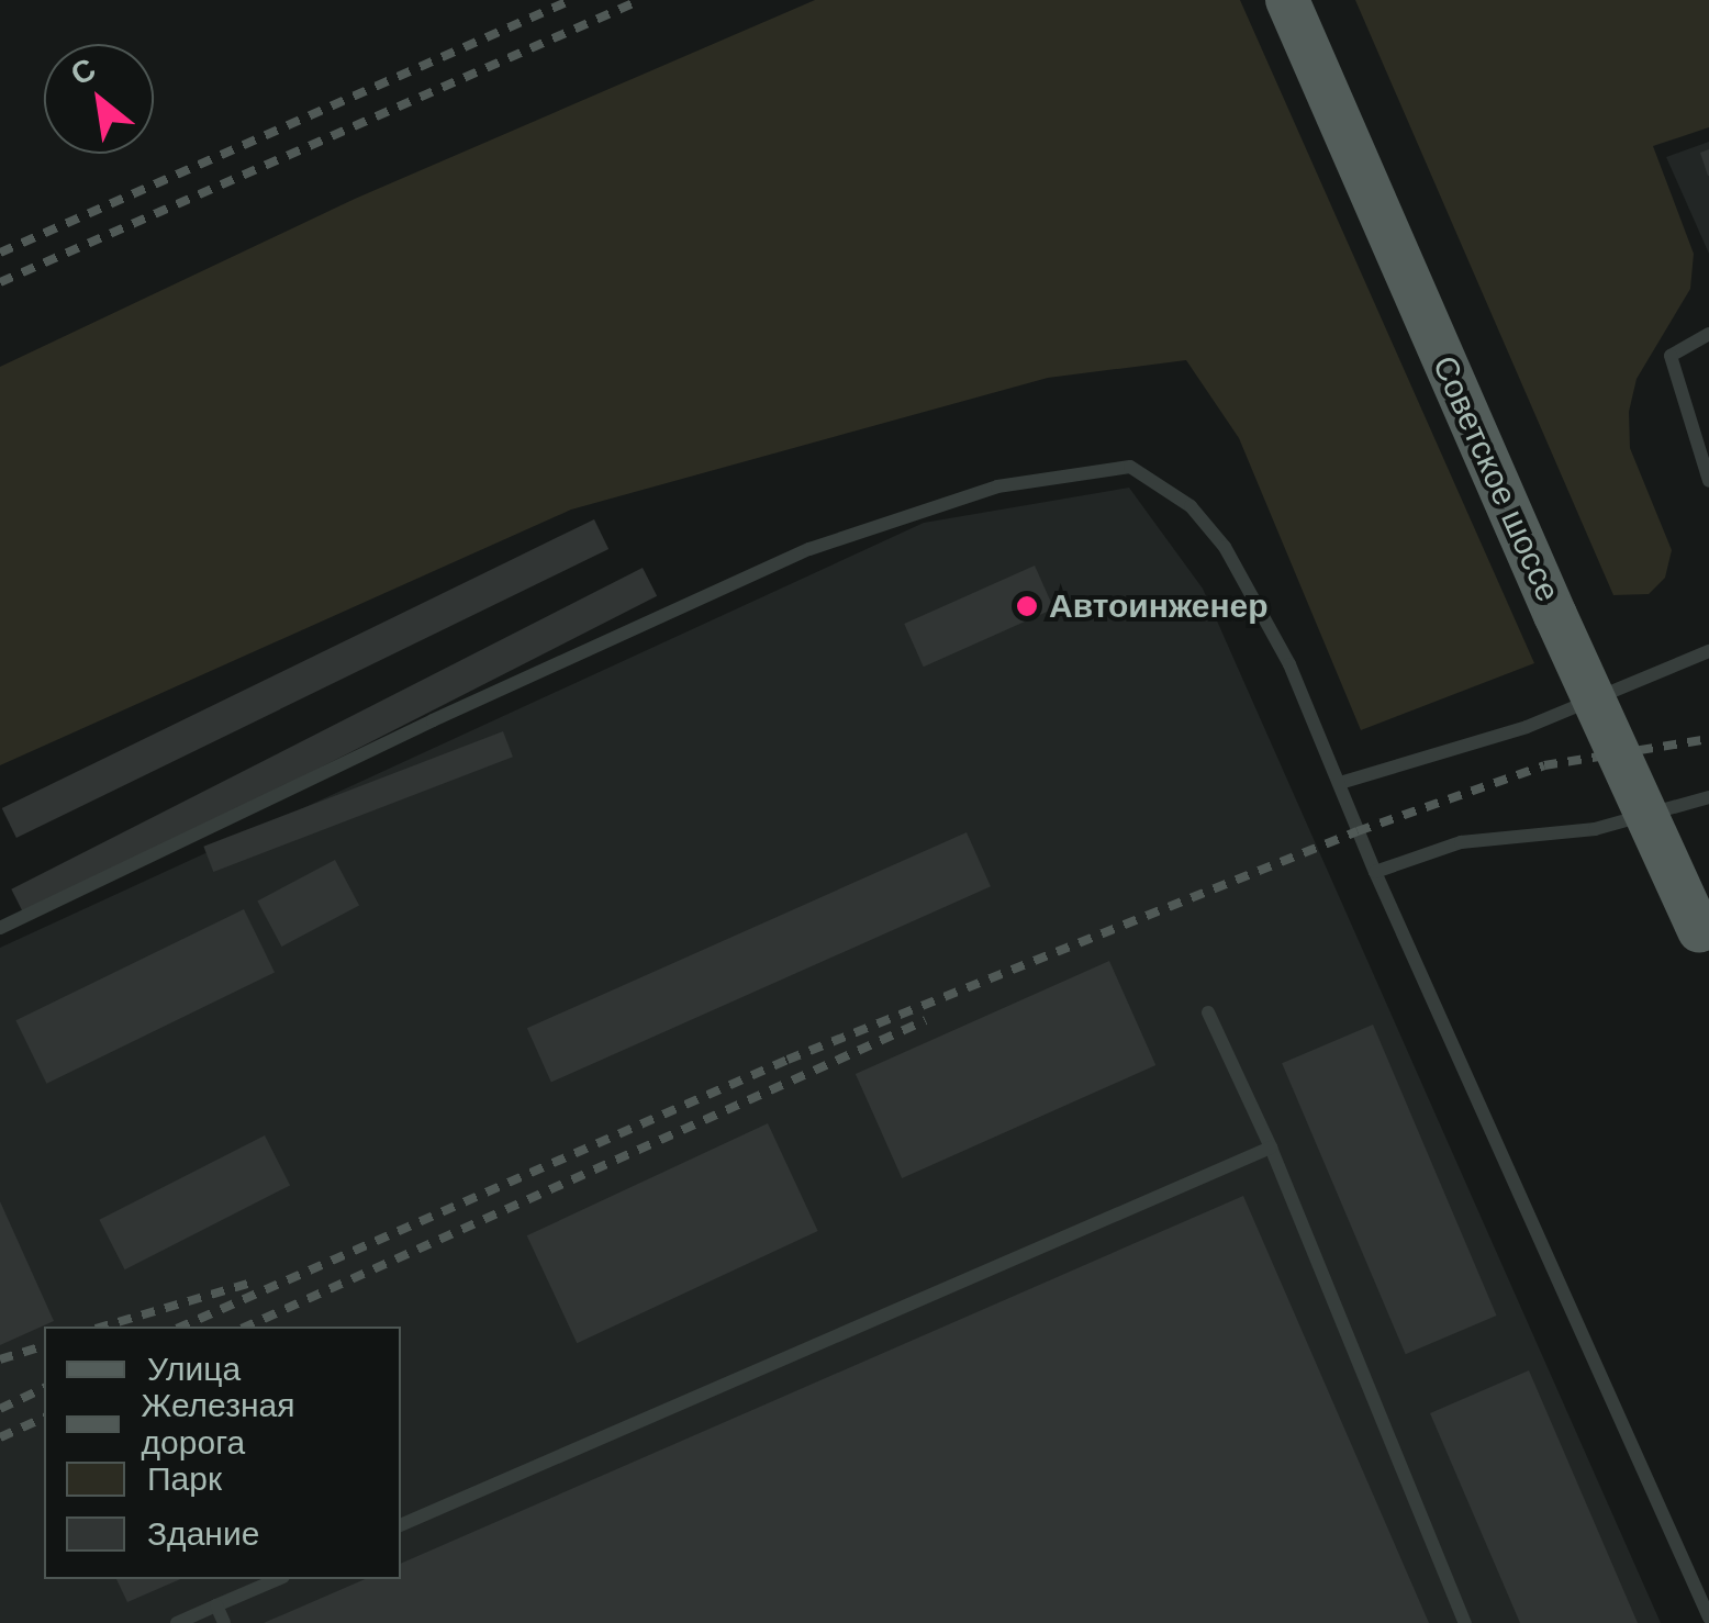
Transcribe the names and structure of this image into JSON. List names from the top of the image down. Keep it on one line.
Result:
{"streets":{"main road":["Советское шоссе"]},"places":["Автоинженер"],"legend":["Улица","Железная дорога","Парк","Здание"],"north":"top left"}
